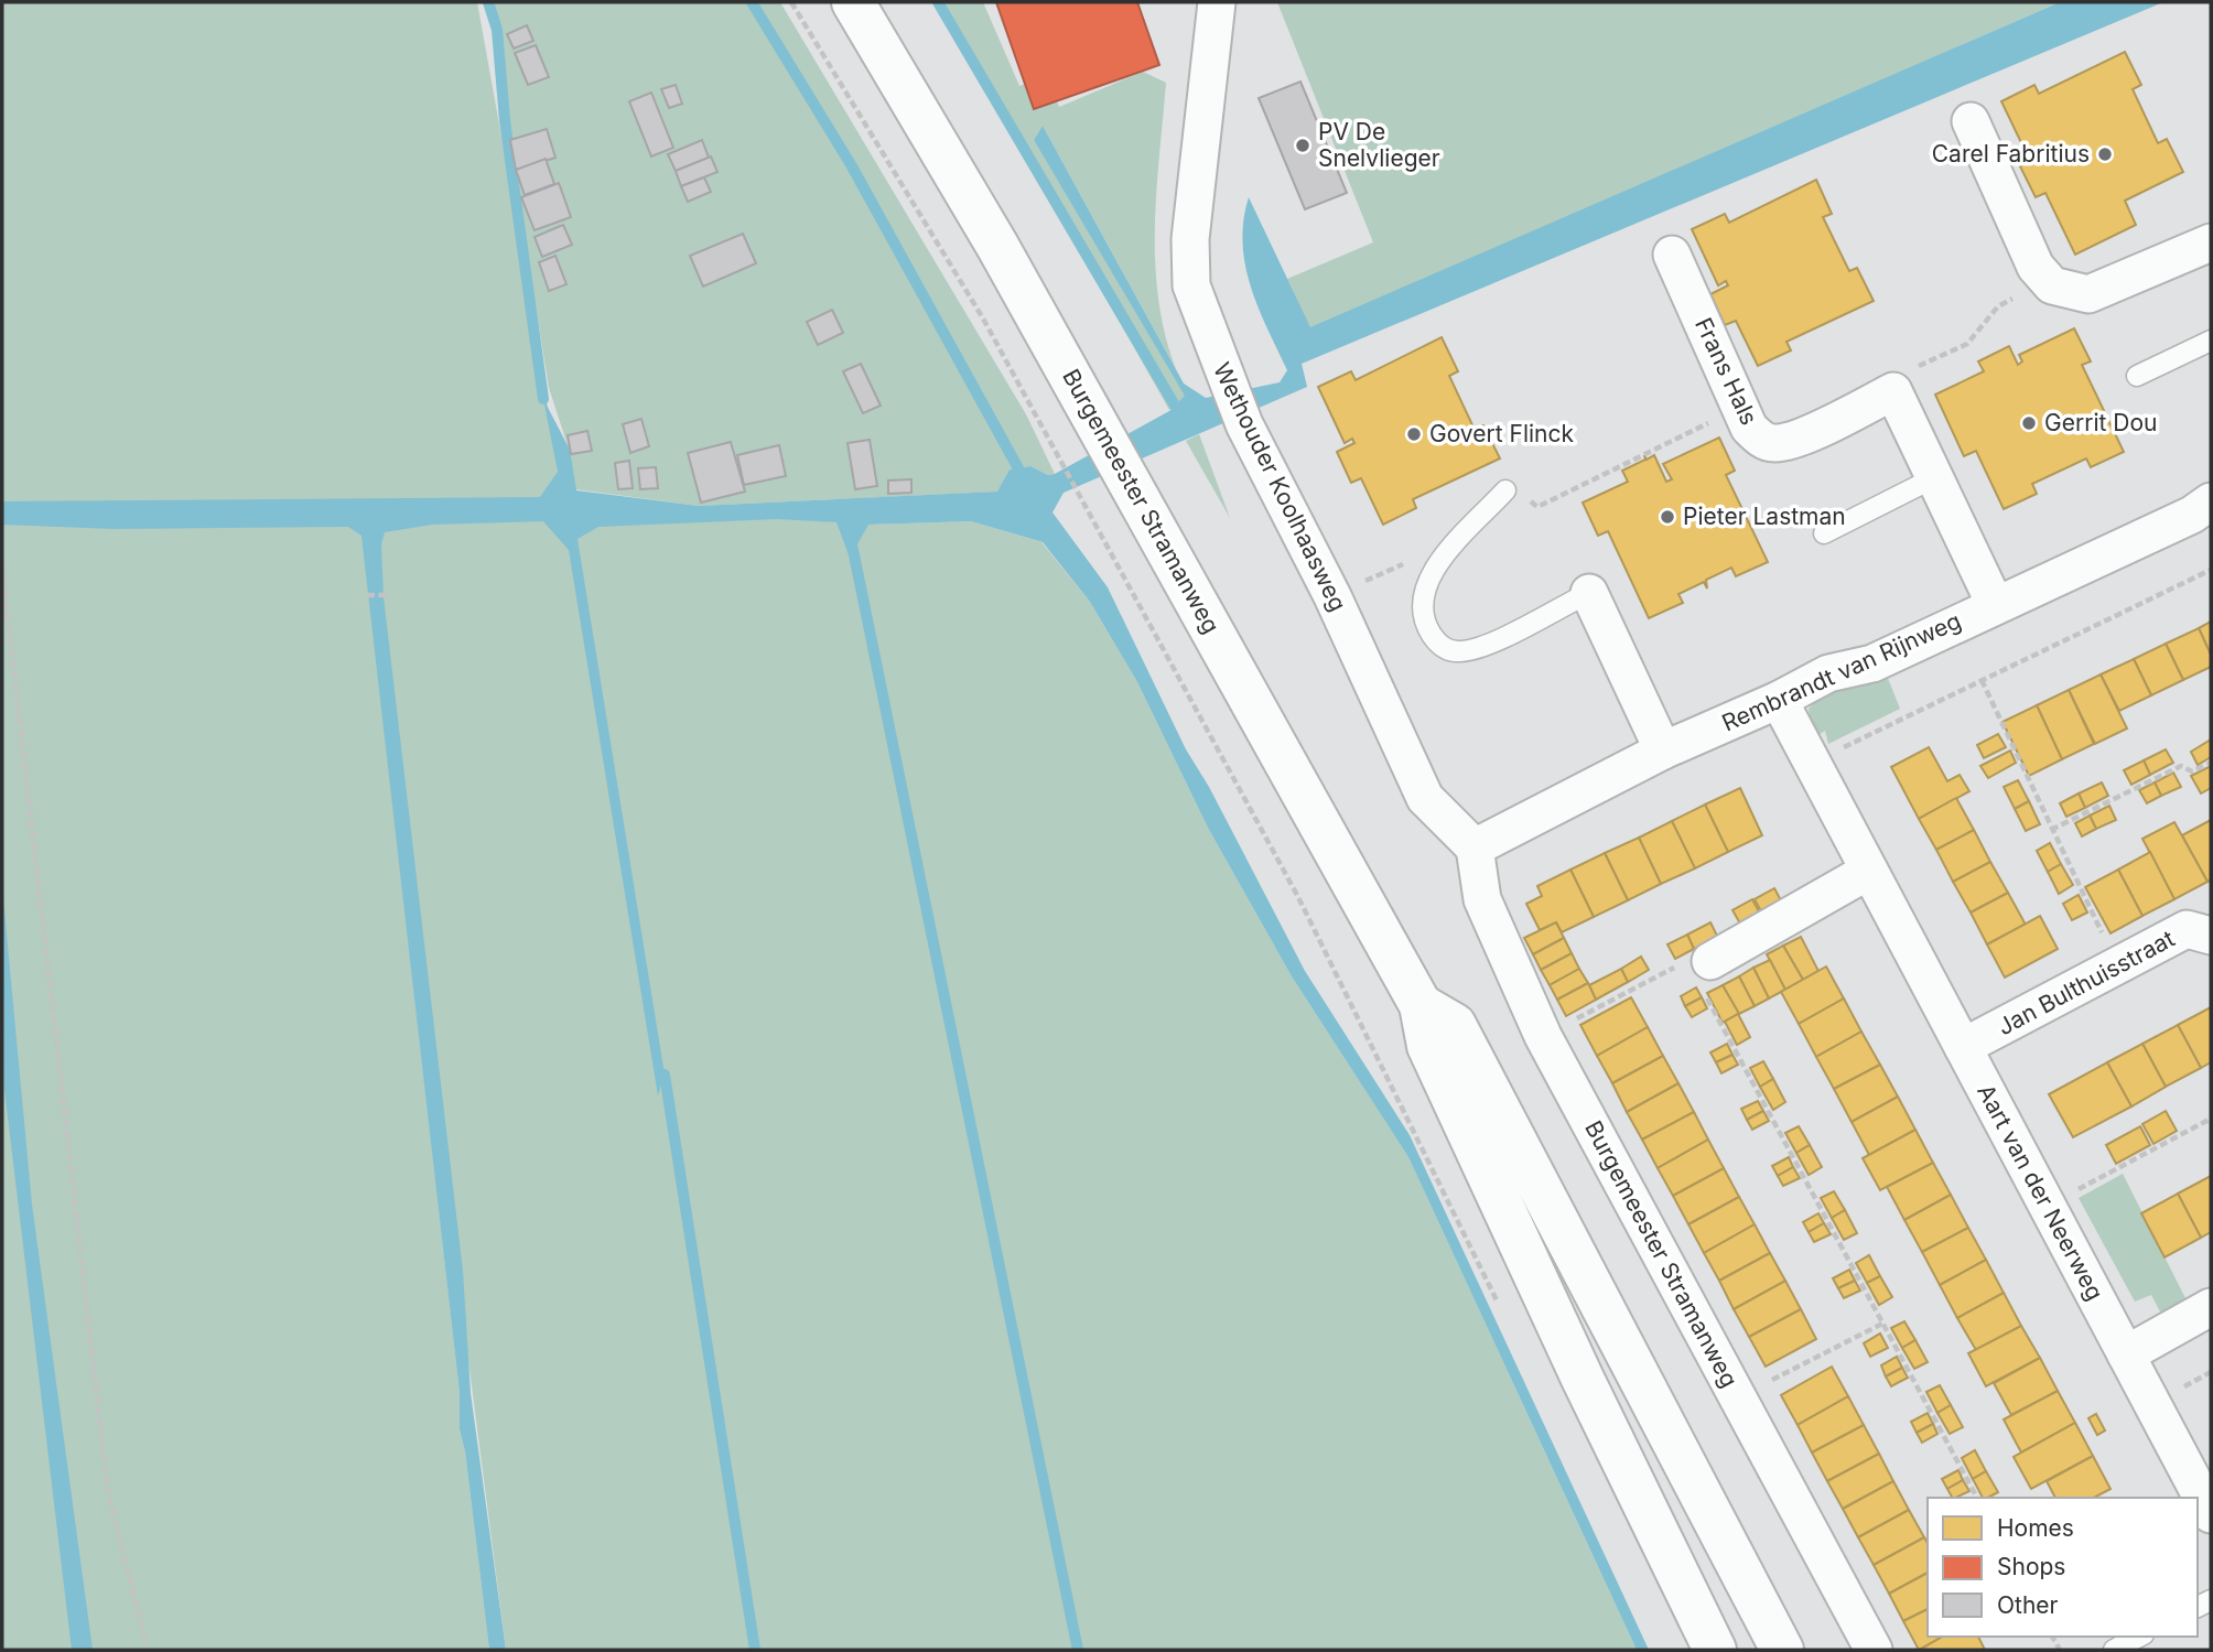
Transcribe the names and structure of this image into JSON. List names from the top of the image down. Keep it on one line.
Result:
{"streets":{"main road":["Burgemeester Stramanweg"],"street":["Frans Hals","Wethouder Koolhaasweg","Rembrandt van Rijnweg","Jan Bulthuisstraat","Aart van der Neerweg"]},"crossings":[["Wethouder Koolhaasweg","Burgemeester Stramanweg"],["Wethouder Koolhaasweg","Rembrandt van Rijnweg"],["Burgemeester Stramanweg","Rembrandt van Rijnweg"],["Rembrandt van Rijnweg","Aart van der Neerweg"],["Jan Bulthuisstraat","Aart van der Neerweg"]],"places":["PV De Snelvlieger","Carel Fabritius","Gerrit Dou","Govert Flinck","Pieter Lastman"],"legend":["Homes","Shops","Other"]}
